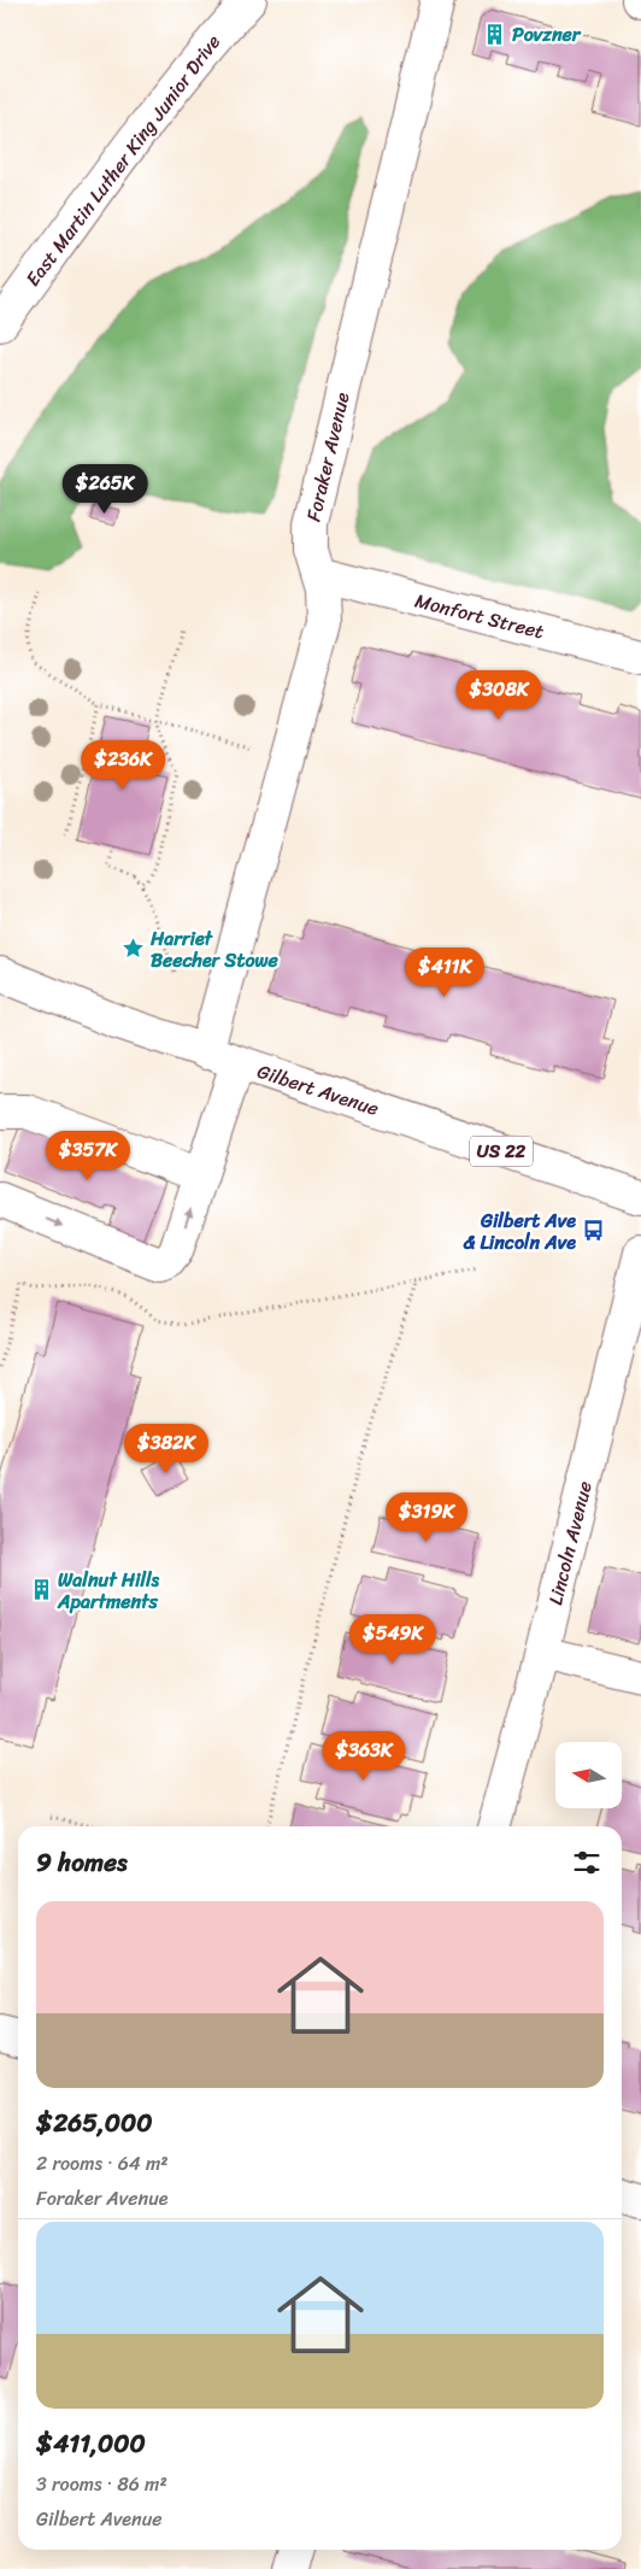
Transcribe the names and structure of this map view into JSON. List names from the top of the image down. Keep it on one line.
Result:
{"streets":{"street":["East Martin Luther King Junior Drive","Foraker Avenue","Monfort Street","Gilbert Avenue","US 22","Lincoln Avenue"]},"crossings":[["Foraker Avenue","Monfort Street"],["Foraker Avenue","Gilbert Avenue"]],"places":{"building":["Povzner","Walnut Hills Apartments"],"place":["Harriet Beecher Stowe"],"bus stop":["Gilbert Ave & Lincoln Ave"]},"north":"left","page":{"price":["$265K","$308K","$236K","$411K","$357K","$382K","$319K","$549K","$363K"],"heading":"9 homes","list":[{"name":"$265,000","note":"2 rooms · 64 m² · Foraker Avenue"},{"name":"$411,000","note":"3 rooms · 86 m² · Gilbert Avenue"}]}}
